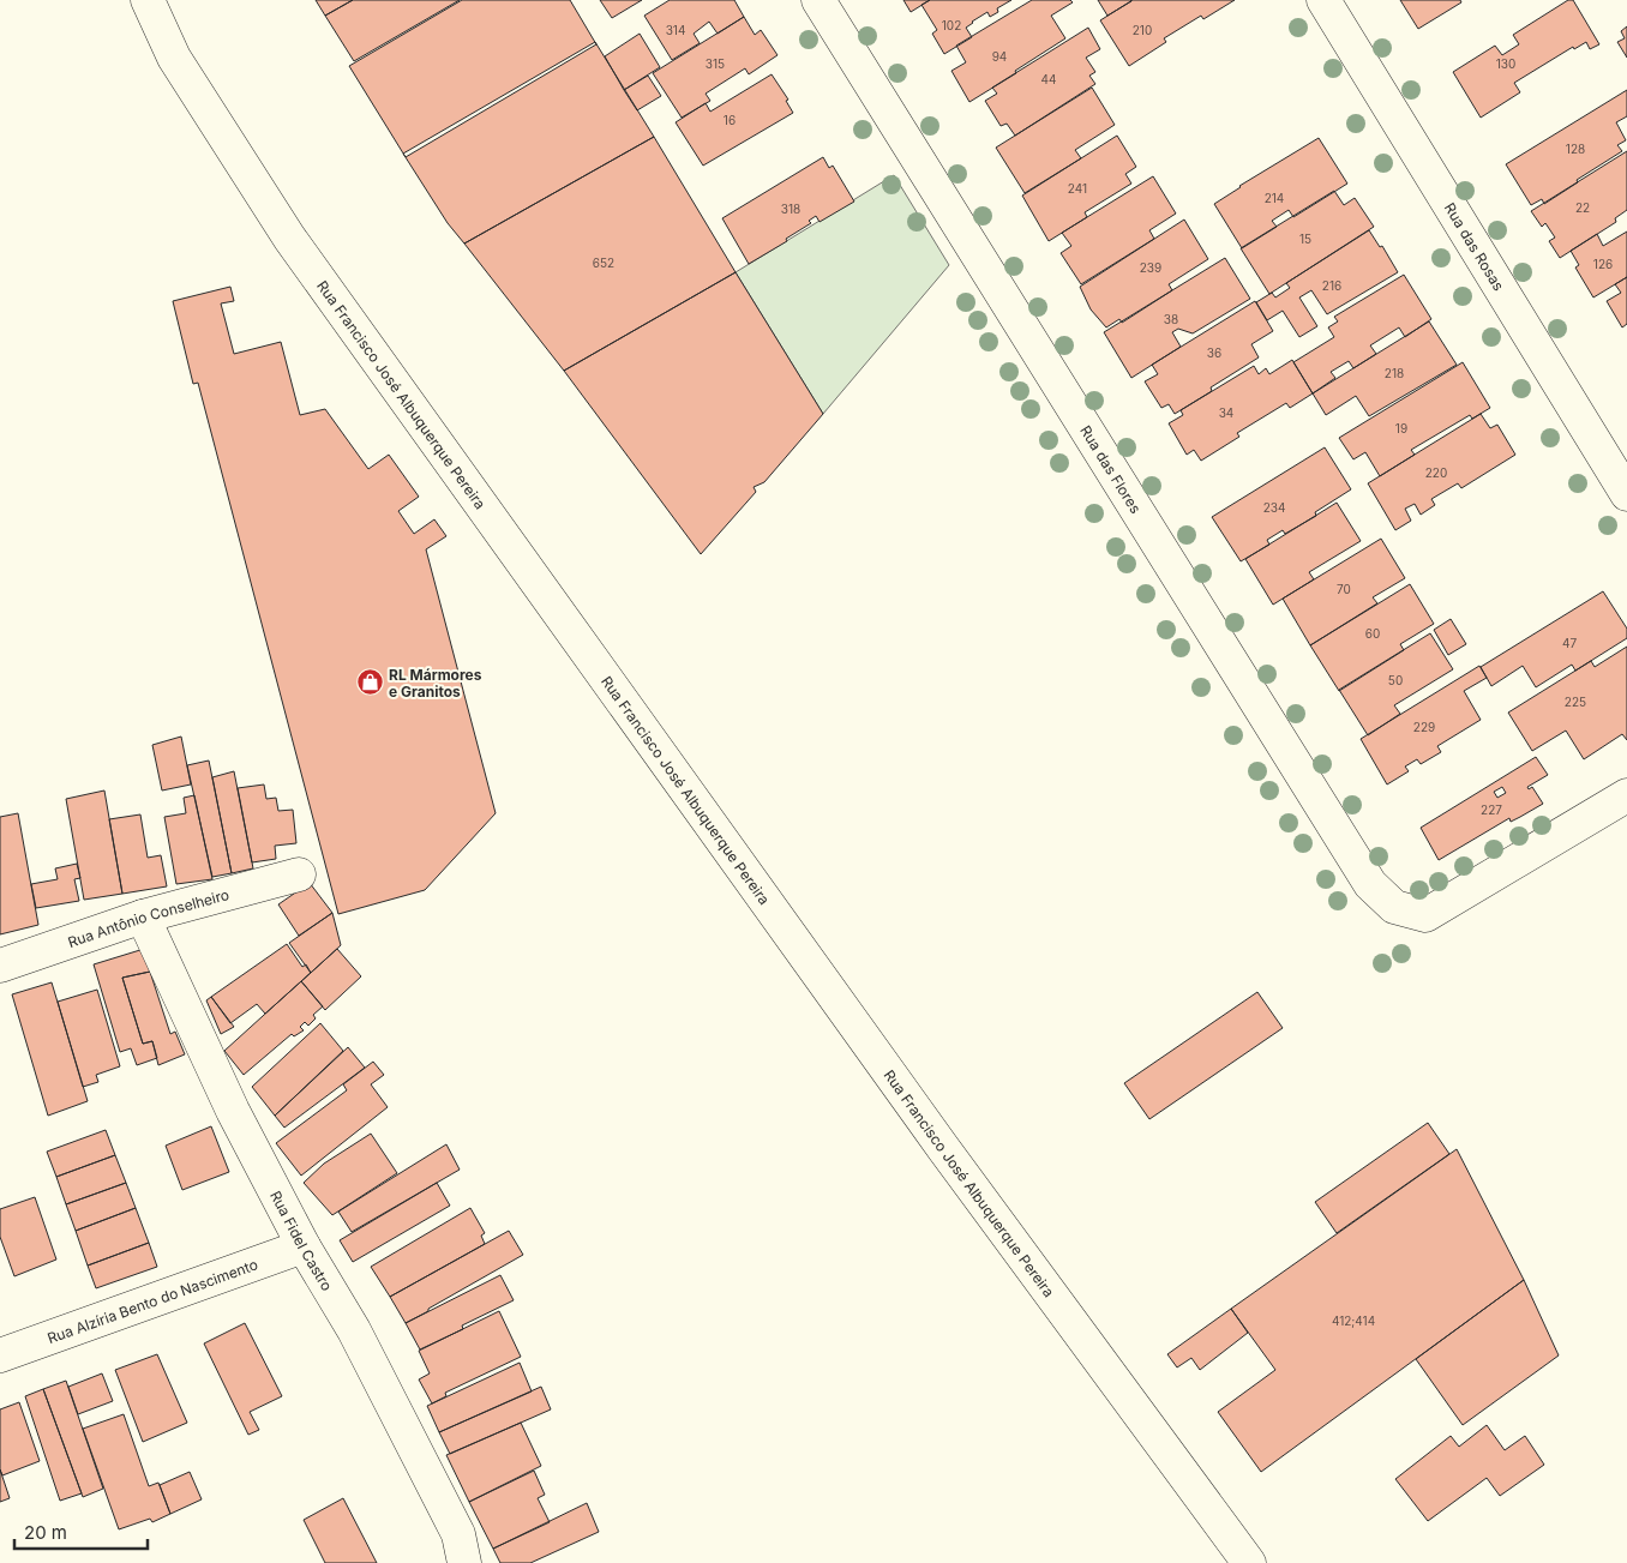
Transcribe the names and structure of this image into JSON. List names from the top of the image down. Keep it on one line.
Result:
{"streets":{"street":["Rua das Rosas","Rua Francisco José Albuquerque Pereira","Rua das Flores","Rua Antônio Conselheiro","Rua Fidel Castro","Rua Alzíria Bento do Nascimento"]},"crossings":[["Rua Antônio Conselheiro","Rua Fidel Castro"],["Rua Fidel Castro","Rua Alzíria Bento do Nascimento"]],"places":{"shop":["RL Mármores e Granitos"]},"house_numbers":["102","314","210","94","315","130","44","16","128","241","214","22","318","15","652","126","239","216","38","36","218","34","19","220","234","70","60","47","50","225","229","227","412;414"],"scale_bar":"20 m"}
